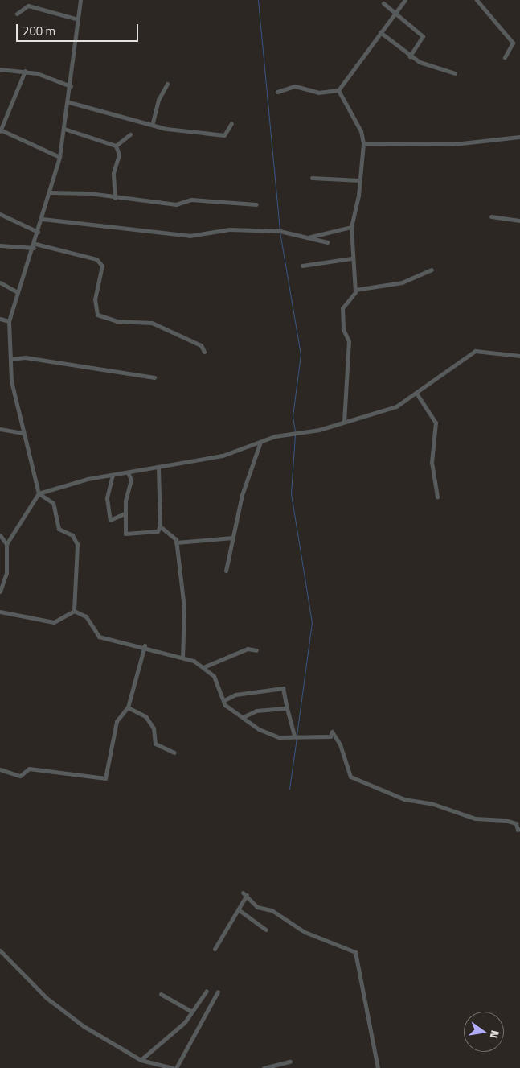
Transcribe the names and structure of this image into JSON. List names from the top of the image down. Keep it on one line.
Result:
{"scale_bar":"200 m","north":"right"}
